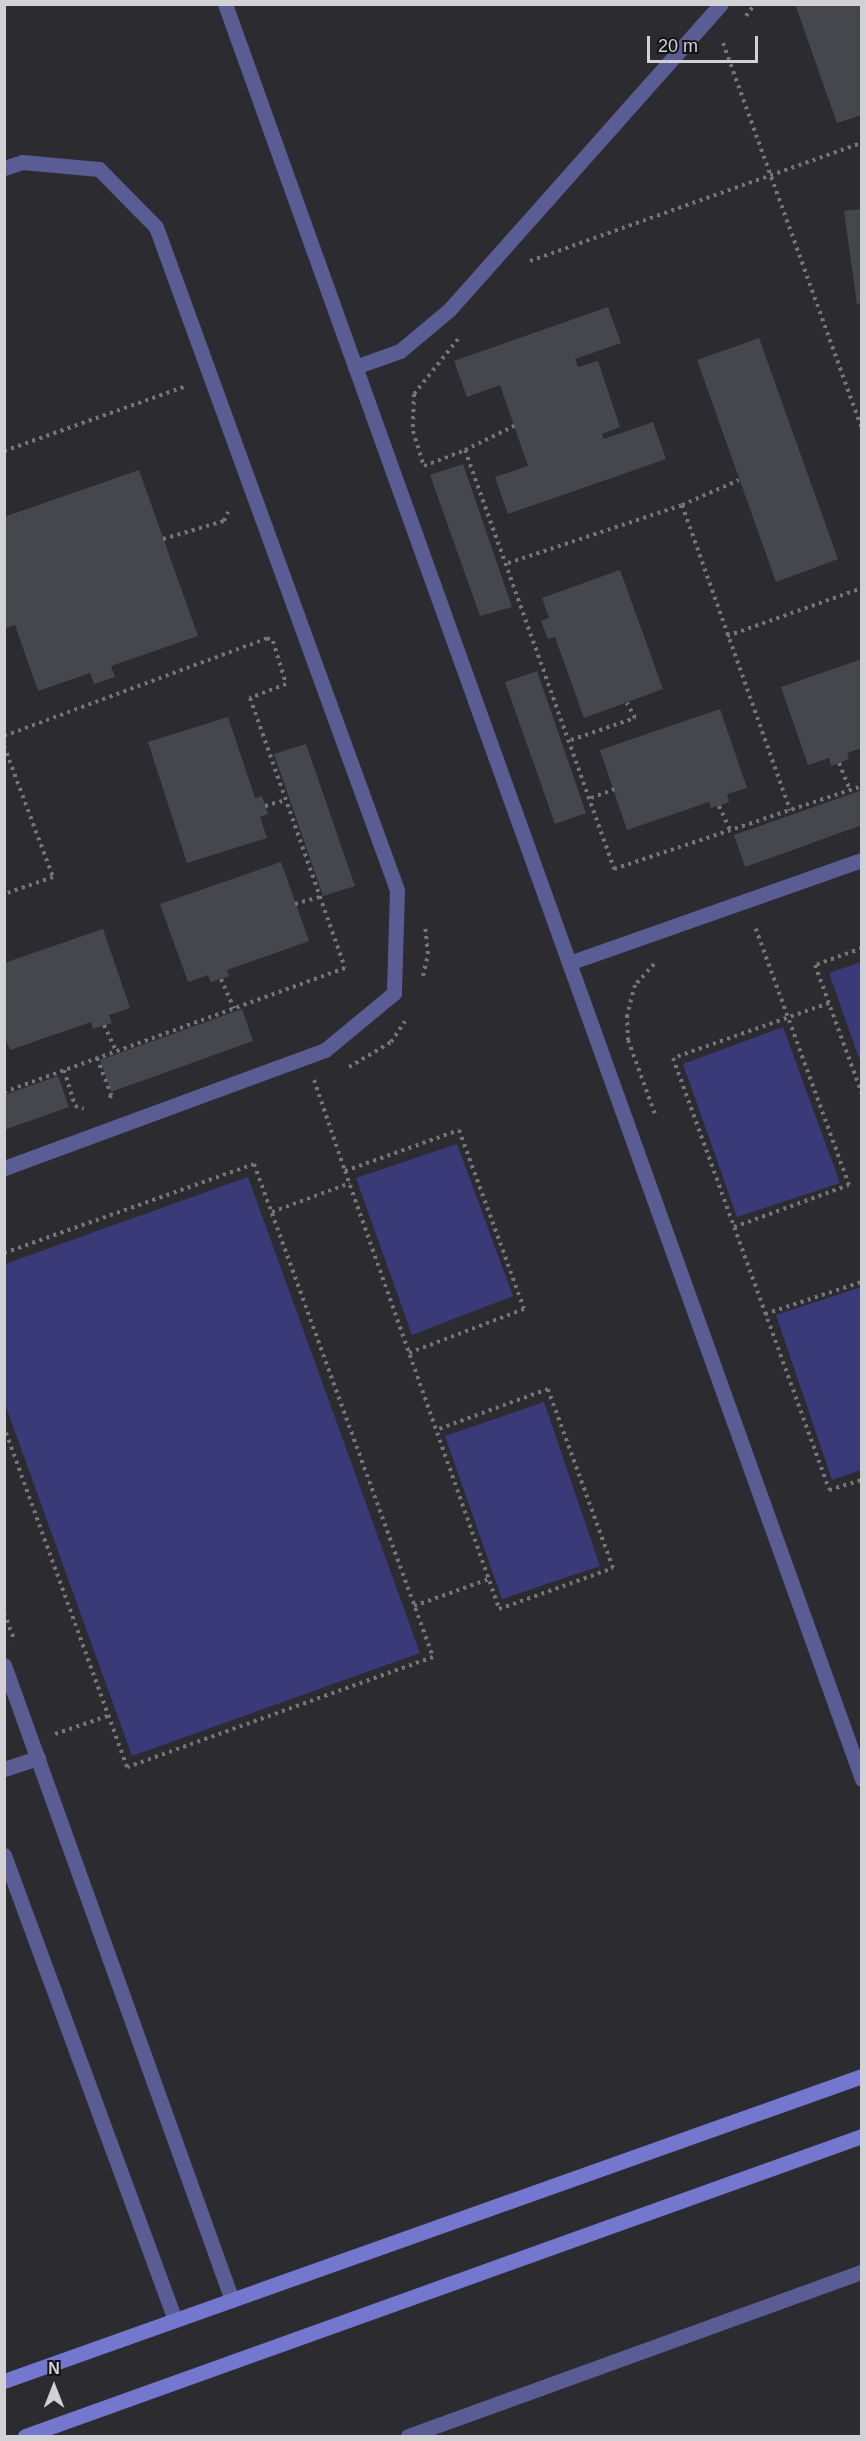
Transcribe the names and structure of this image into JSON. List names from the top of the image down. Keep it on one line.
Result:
{"scale_bar":"20 m","north":"top"}
